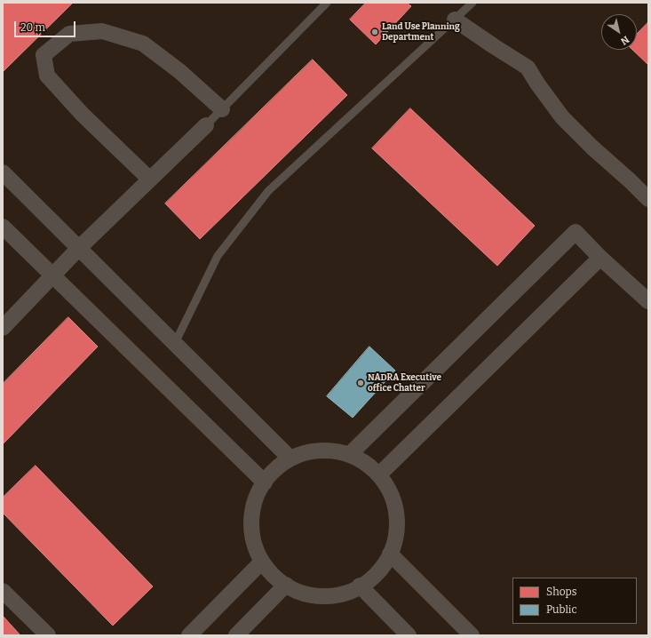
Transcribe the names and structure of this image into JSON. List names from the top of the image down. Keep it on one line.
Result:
{"places":["Land Use Planning Department","NADRA Executive office Chatter"],"legend":["Shops","Public"],"scale_bar":"20 m","north":"bottom right"}
